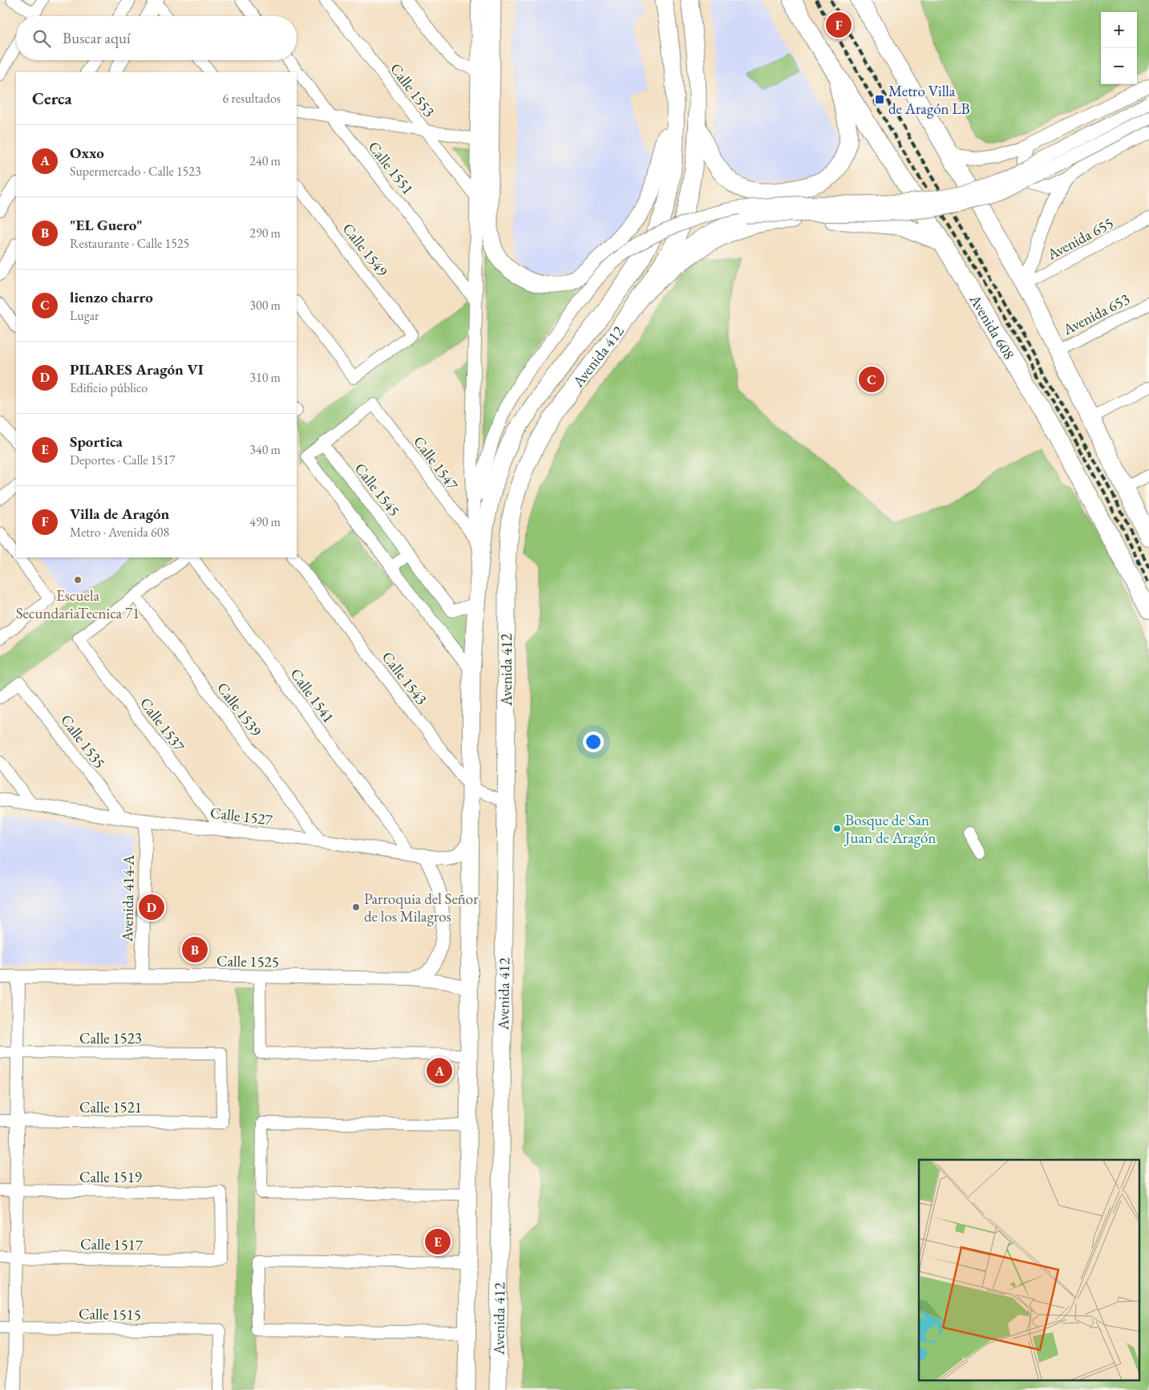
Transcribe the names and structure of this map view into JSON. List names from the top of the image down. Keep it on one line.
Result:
{"streets":{"highway":["Avenida 608"],"main road":["Avenida 412"],"street":["Calle 1553","Calle 1551","Avenida 655","Calle 1549","Avenida 653","Calle 1547","Calle 1545","Calle 1543","Calle 1541","Calle 1539","Calle 1537","Calle 1535","Calle 1527","Avenida 414-A","Calle 1525","Calle 1523","Calle 1521","Calle 1519","Calle 1517","Calle 1515"]},"crossings":[["Calle 1553","Avenida 412"],["Calle 1551","Avenida 412"],["Avenida 412","Calle 1547"],["Avenida 412","Calle 1545"],["Avenida 412","Calle 1543"],["Avenida 412","Calle 1527"],["Avenida 412","Calle 1525"],["Calle 1547","Calle 1545"],["Calle 1541","Calle 1527"],["Calle 1539","Calle 1537"],["Calle 1539","Calle 1527"],["Calle 1537","Calle 1527"],["Calle 1535","Calle 1527"],["Calle 1527","Avenida 414-A"],["Avenida 414-A","Calle 1525"],["Calle 1523","Calle 1521"],["Calle 1519","Calle 1517"]],"places":{"transit":["Metro Villa de Aragón LB"],"other":["Escuela SecundariaTecnica 71","Bosque de San Juan de Aragón","Parroquia del Señor de los Milagros"]},"page":{"pins":["F","C","D","B","A","E"],"map_buttons":["+","−"],"search":"Buscar aquí","heading":["Cerca","6 resultados"],"list":[{"mark":"A","name":"Oxxo","note":"Supermercado · Calle 1523","value":"240 m"},{"mark":"B","name":"\"EL Guero\"","note":"Restaurante · Calle 1525","value":"290 m"},{"mark":"C","name":"lienzo charro","note":"Lugar","value":"300 m"},{"mark":"D","name":"PILARES Aragón VI","note":"Edificio público","value":"310 m"},{"mark":"E","name":"Sportica","note":"Deportes · Calle 1517","value":"340 m"},{"mark":"F","name":"Villa de Aragón","note":"Metro · Avenida 608","value":"490 m"}]}}
